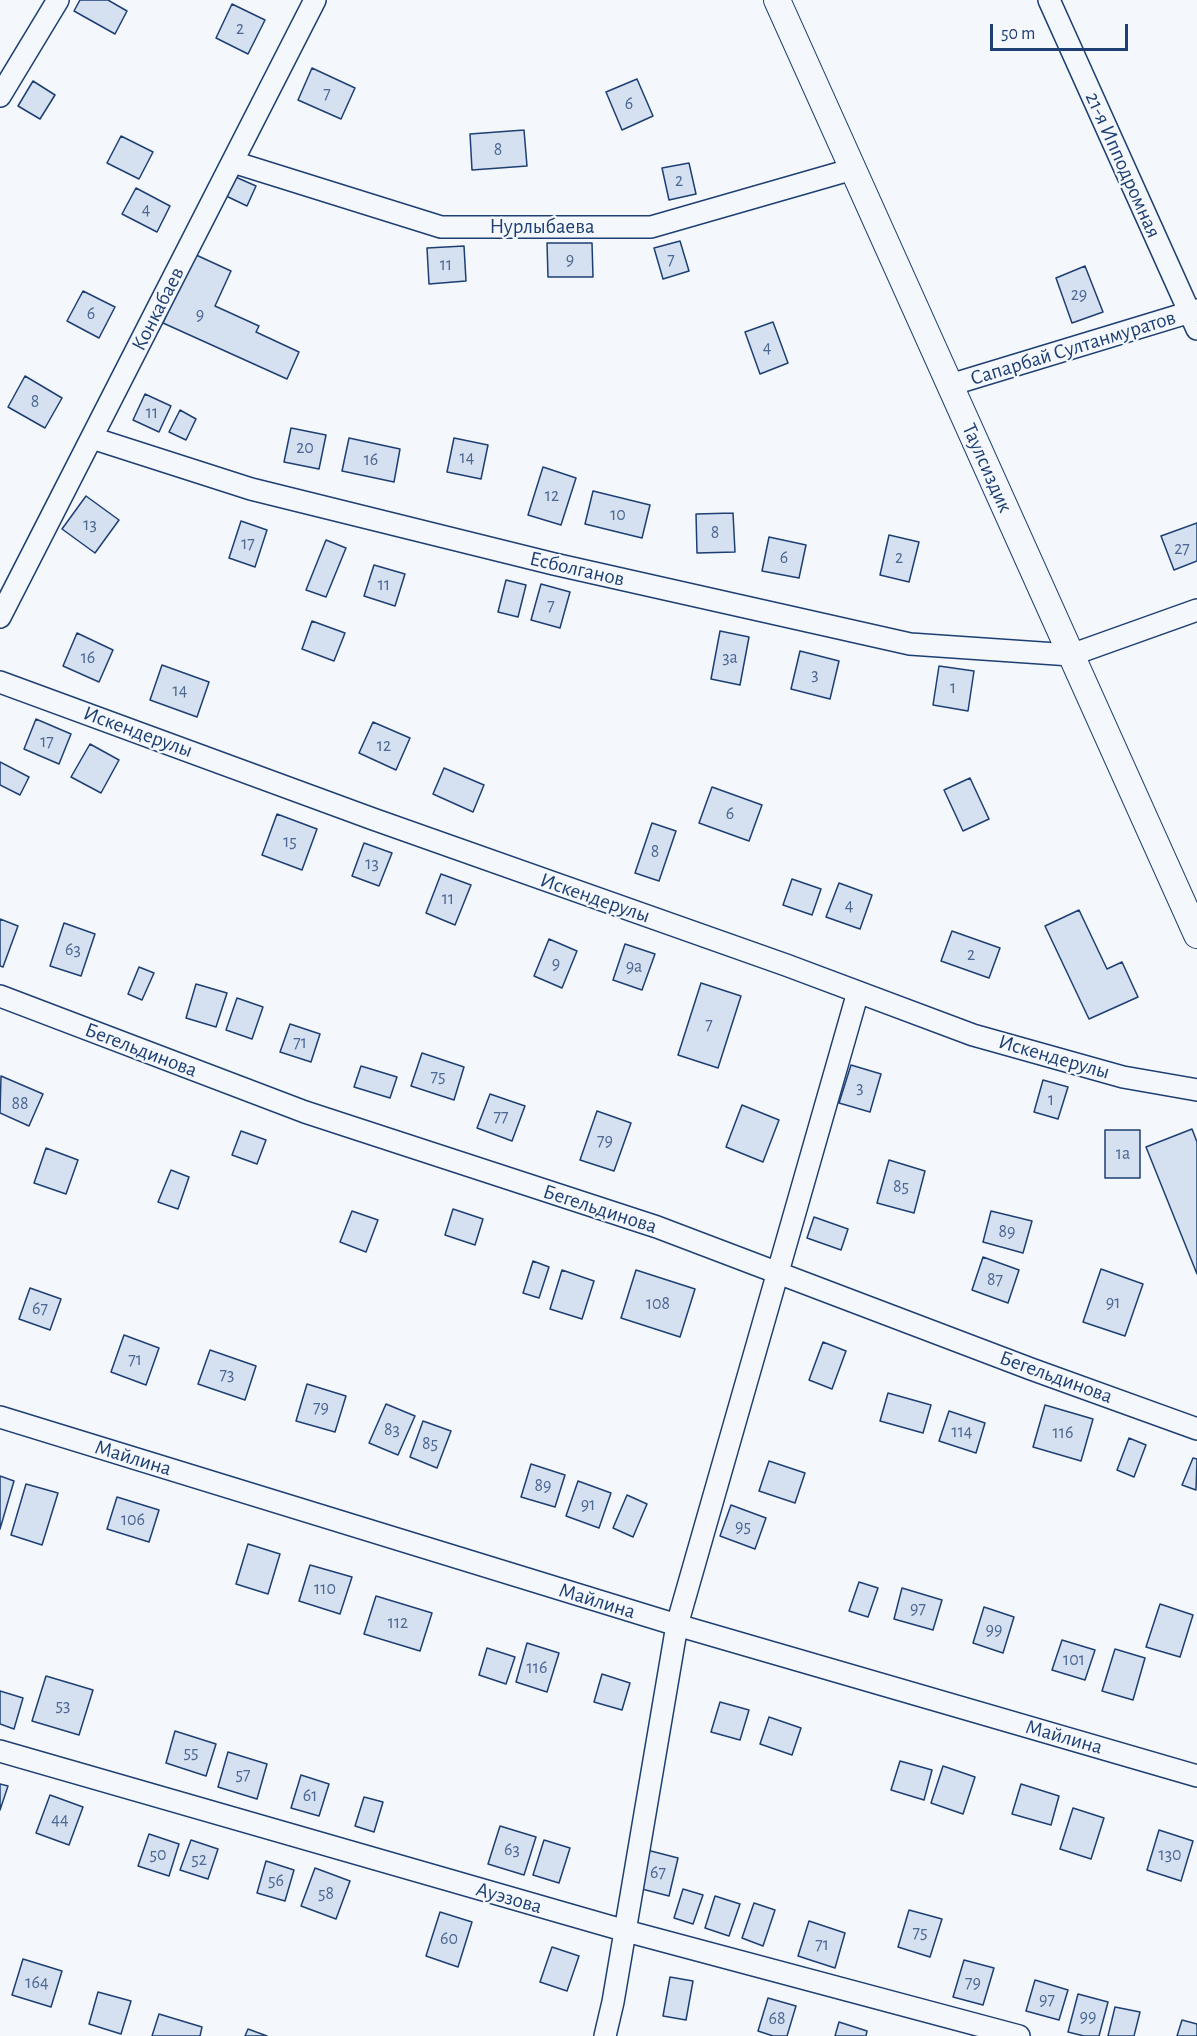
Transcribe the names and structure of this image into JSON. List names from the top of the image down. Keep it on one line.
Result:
{"streets":{"main road":["Таулсиздик"],"street":["21-я Ипподромная","Нурлыбаева","Конкабаев","Сапарбай Султанмуратов","Есболганов","Искендерулы","Бегельдинова","Майлина","Ауэзова"]},"crossings":[["21-я Ипподромная","Сапарбай Султанмуратов"],["Нурлыбаева","Конкабаев"],["Нурлыбаева","Таулсиздик"],["Конкабаев","Есболганов"],["Сапарбай Султанмуратов","Таулсиздик"],["Таулсиздик","Есболганов"]],"house_numbers":["2","7","6","8","2","4","9","7","11","29","6","9","4","8","11","20","14","16","12","10","13","8","17","27","6","2","11","7","16","3а","3","1","14","17","12","6","15","8","13","11","4","63","2","9","9а","7","71","75","3","1","88","77","79","1а","85","89","87","91","108","67","71","73","79","83","114","116","85","89","91","106","95","110","97","112","99","101","116","53","55","57","61","44","63","50","130","52","67","56","58","75","60","71","164","79","97","99","68"],"scale_bar":"50 m"}
